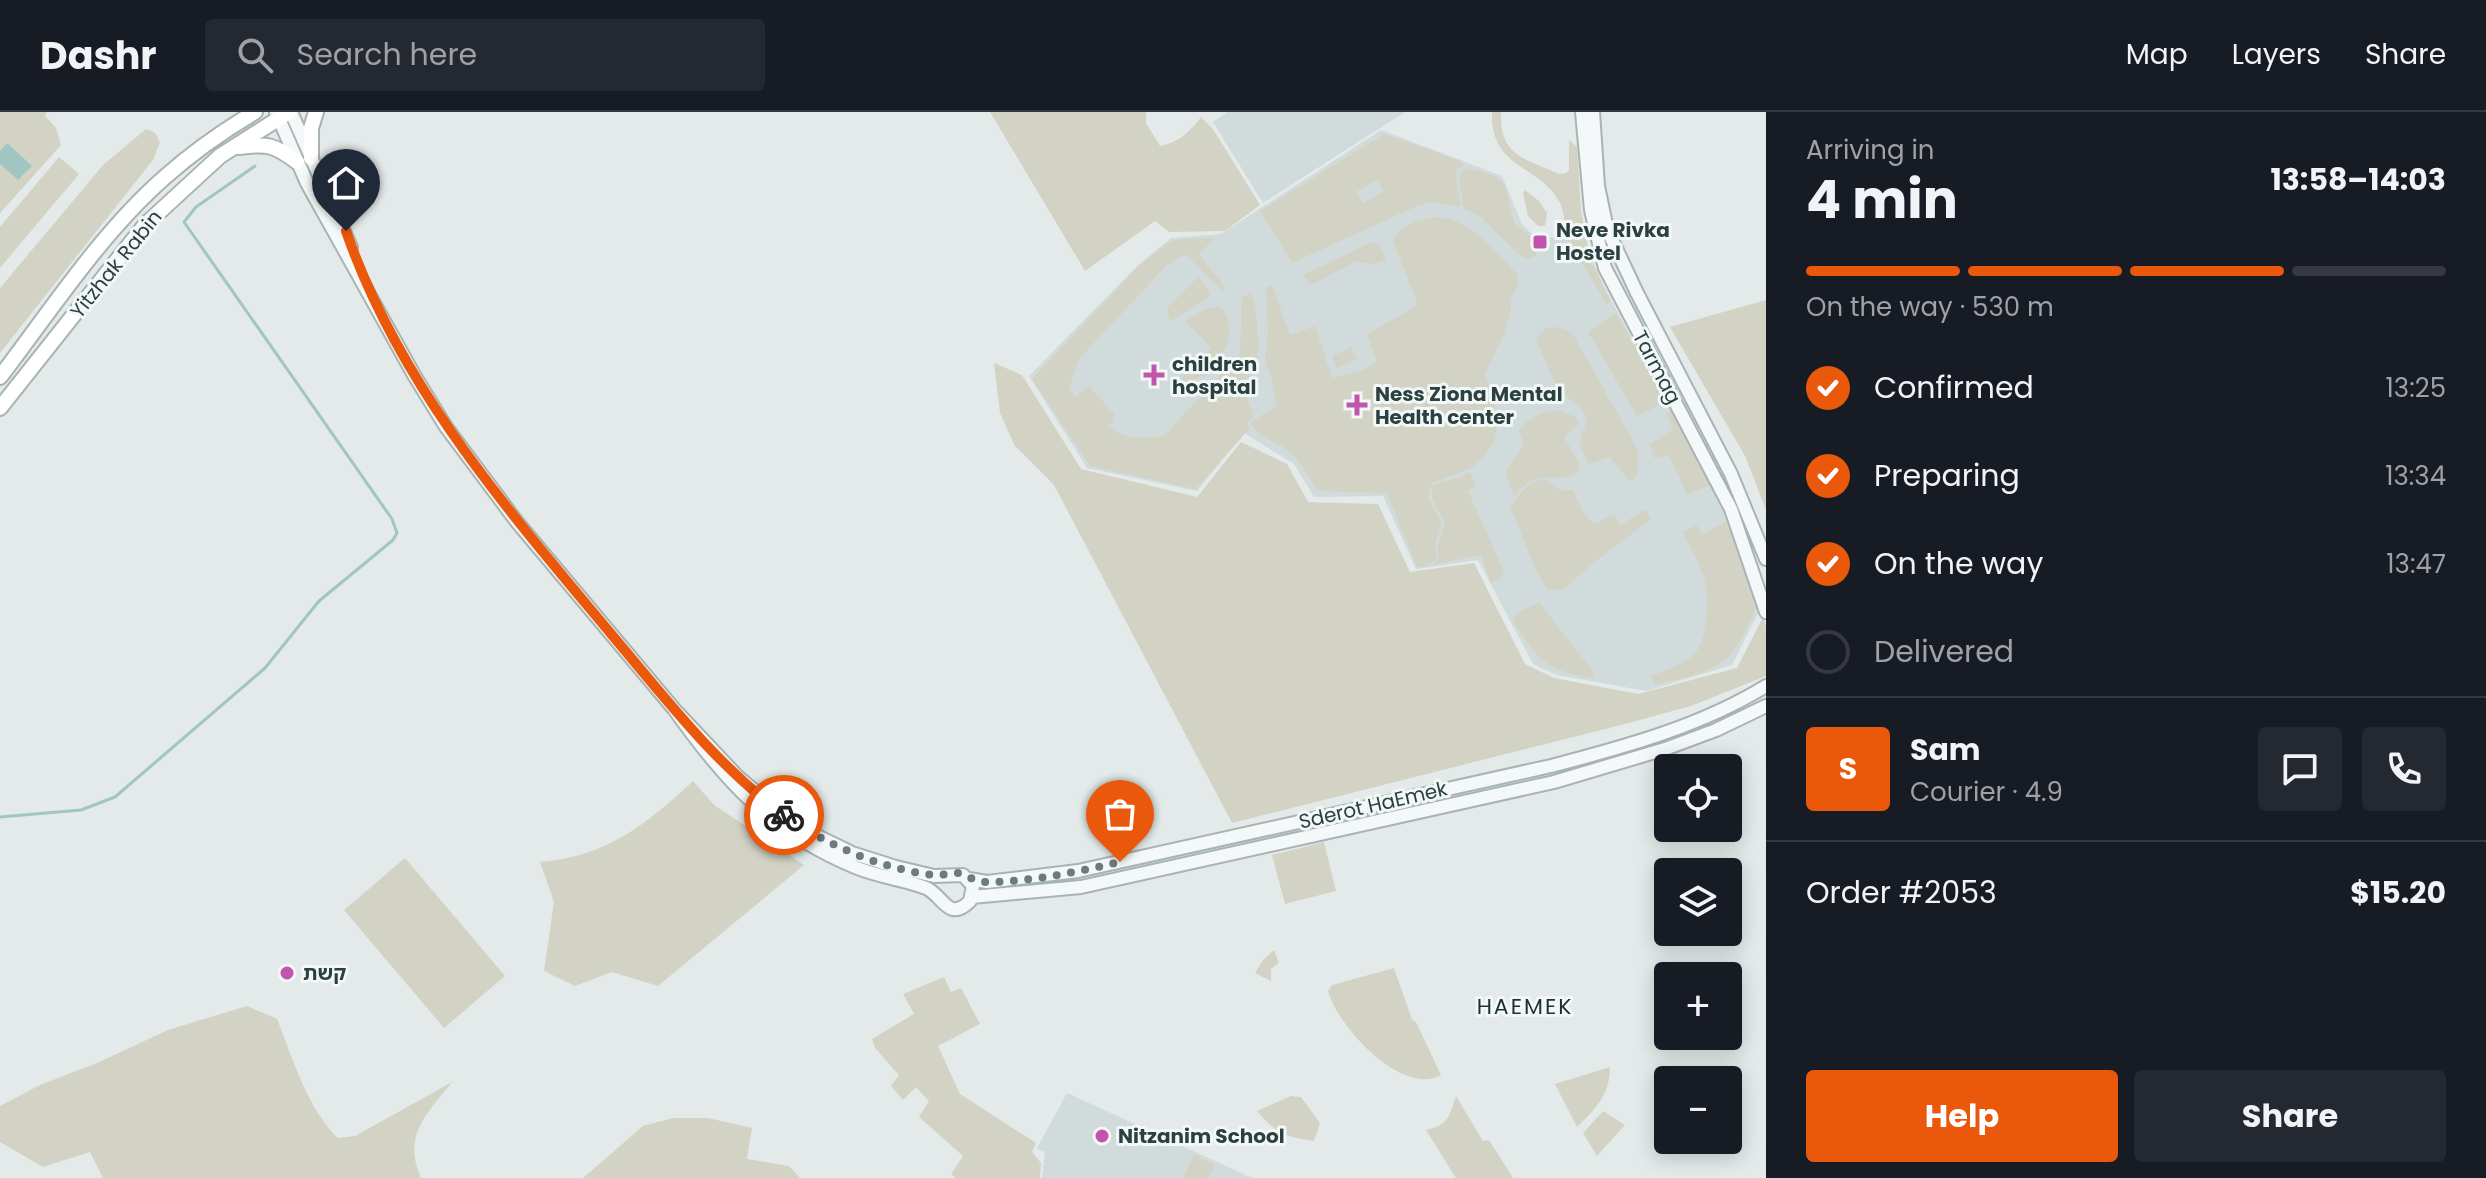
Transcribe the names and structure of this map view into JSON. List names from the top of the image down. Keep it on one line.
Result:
{"streets":{"main road":["Yitzhak Rabin"],"street":["Tarmag","Sderot HaEmek"]},"districts":["HAEMEK"],"places":{"transit":["Neve Rivka Hostel"],"health":["children hospital","Ness Ziona Mental Health center"],"other":["קשת","Nitzanim School"]},"page":{"header":"Dashr","search":"Search here","nav":["Map","Layers","Share"],"heading":["4 min","Arriving in","13:58–14:03"],"panel":["Sam","Courier · 4.9","Order #2053","$15.20"],"bar":"On the way · 530 m","list":[["Confirmed","13:25"],["Preparing","13:34"],["On the way","13:47"],"Delivered"],"round":"S","map_buttons":["+","−"],"buttons":["Help","Share"]}}
